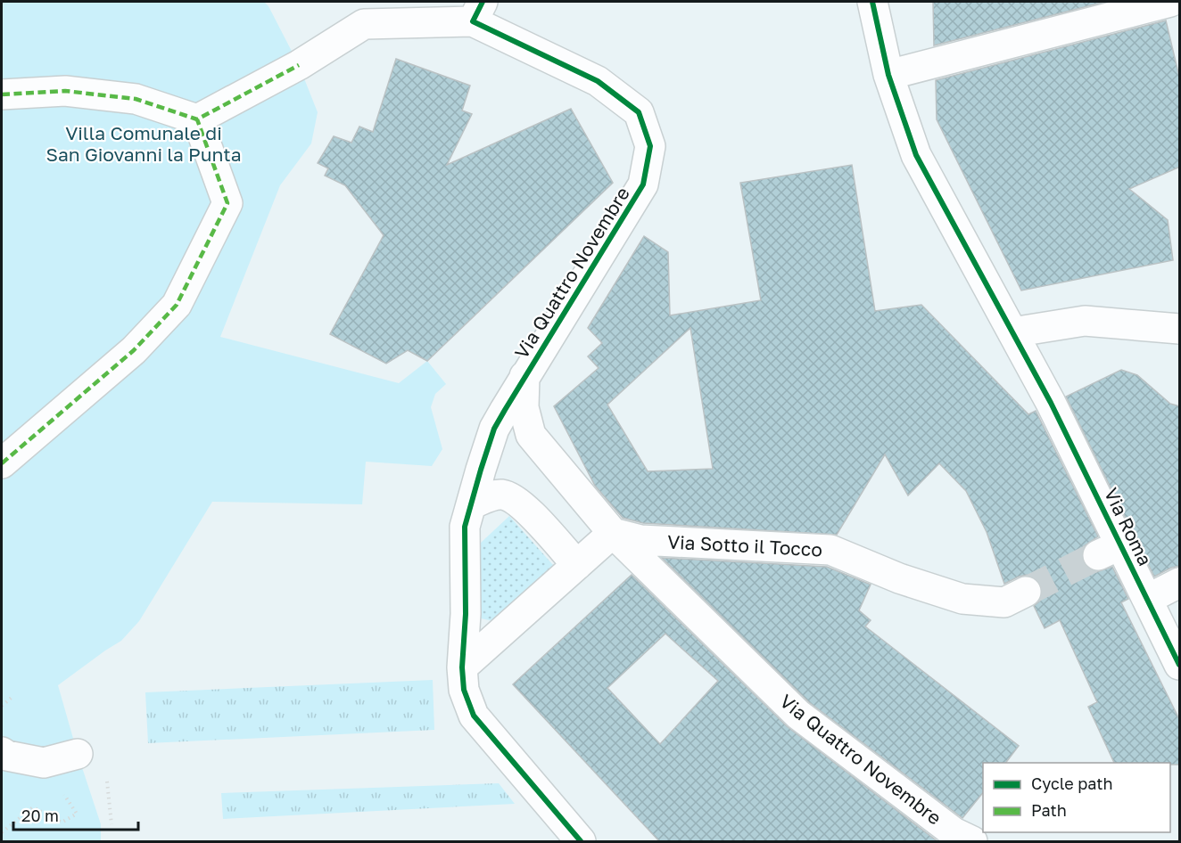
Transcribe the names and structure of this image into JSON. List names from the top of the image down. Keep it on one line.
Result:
{"streets":{"street":["Via Quattro Novembre","Via Roma","Via Sotto il Tocco"]},"crossings":[["Via Quattro Novembre","Via Sotto il Tocco"]],"parks":["Villa Comunale di San Giovanni la Punta"],"legend":["Cycle path","Path"],"scale_bar":"20 m"}
